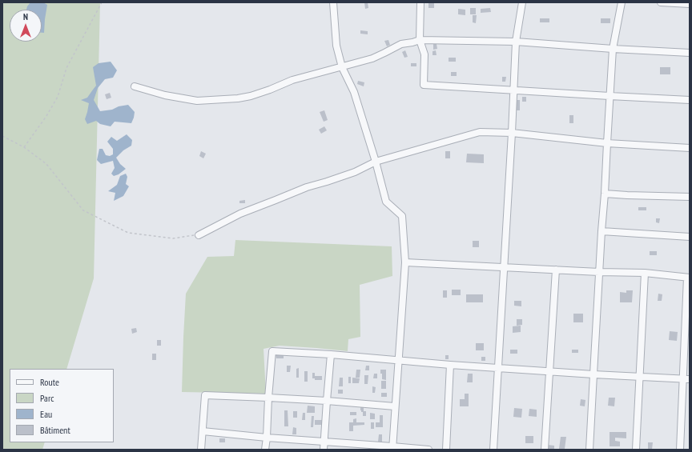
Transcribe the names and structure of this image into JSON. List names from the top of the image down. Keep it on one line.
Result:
{"legend":["Route","Parc","Eau","Bâtiment"],"north":"top"}
